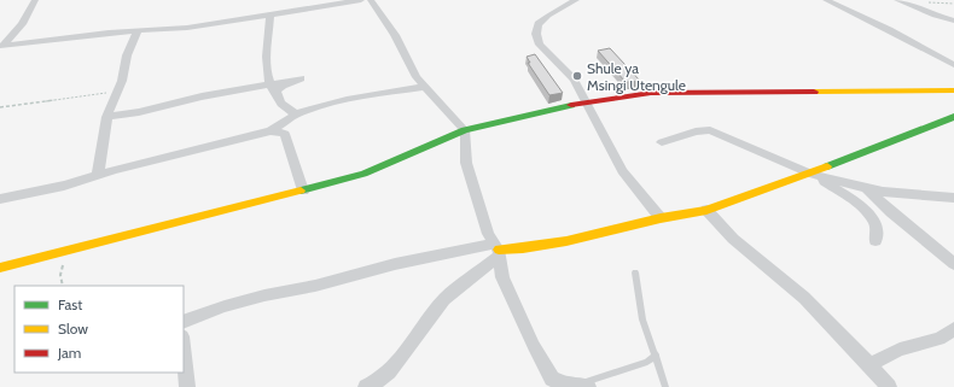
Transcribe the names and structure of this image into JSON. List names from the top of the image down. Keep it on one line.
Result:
{"places":["Shule ya Msingi Utengule"],"legend":["Fast","Slow","Jam"]}
